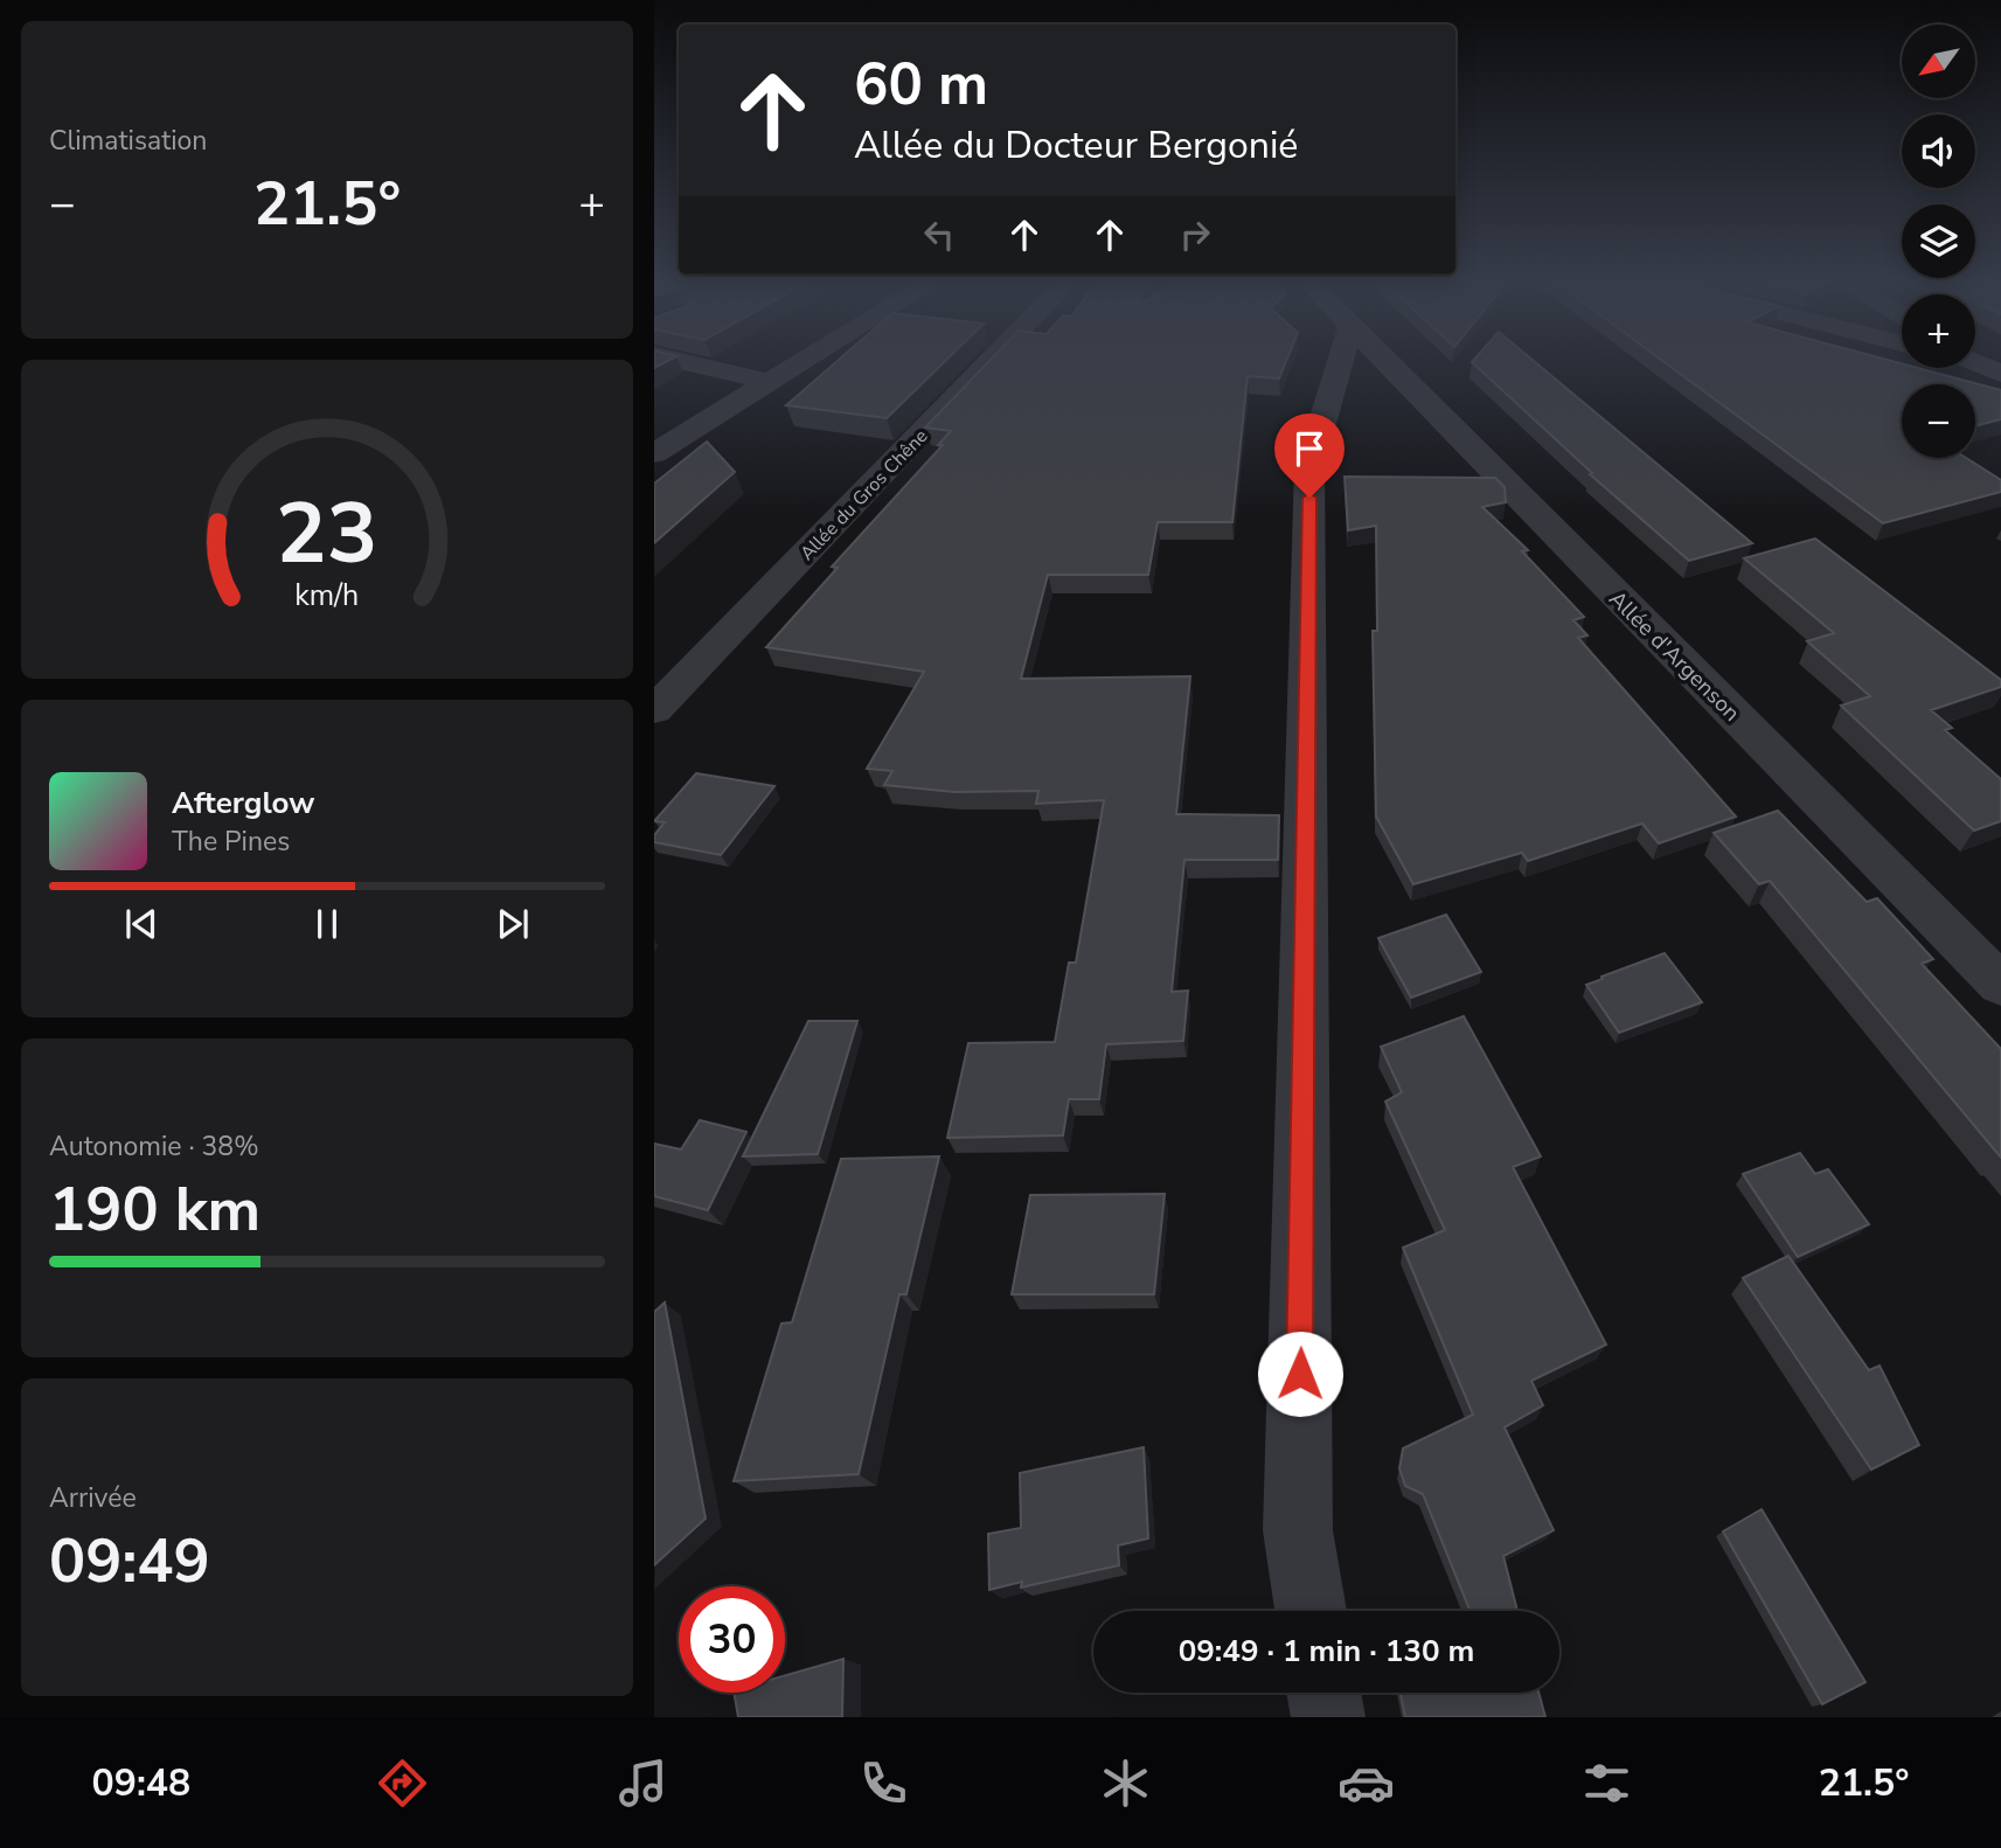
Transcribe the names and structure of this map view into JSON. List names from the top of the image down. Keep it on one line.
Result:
{"streets":{"street":["Allée du Gros Chêne","Allée d'Argenson"]},"north":"bottom left","page":{"tile":["Climatisation",["Autonomie · 38%","190 km"],["Arrivée","09:49"]],"map_buttons":["+","−"],"turn":["60 m","Allée du Docteur Bergonié"],"heat":["−","21.5°","+"],"song":["Afterglow","The Pines"],"limit":"30","trip":"09:49 · 1 min · 130 m","tabs":["09:48","21.5°"],"gauge":["23","km/h"]}}
